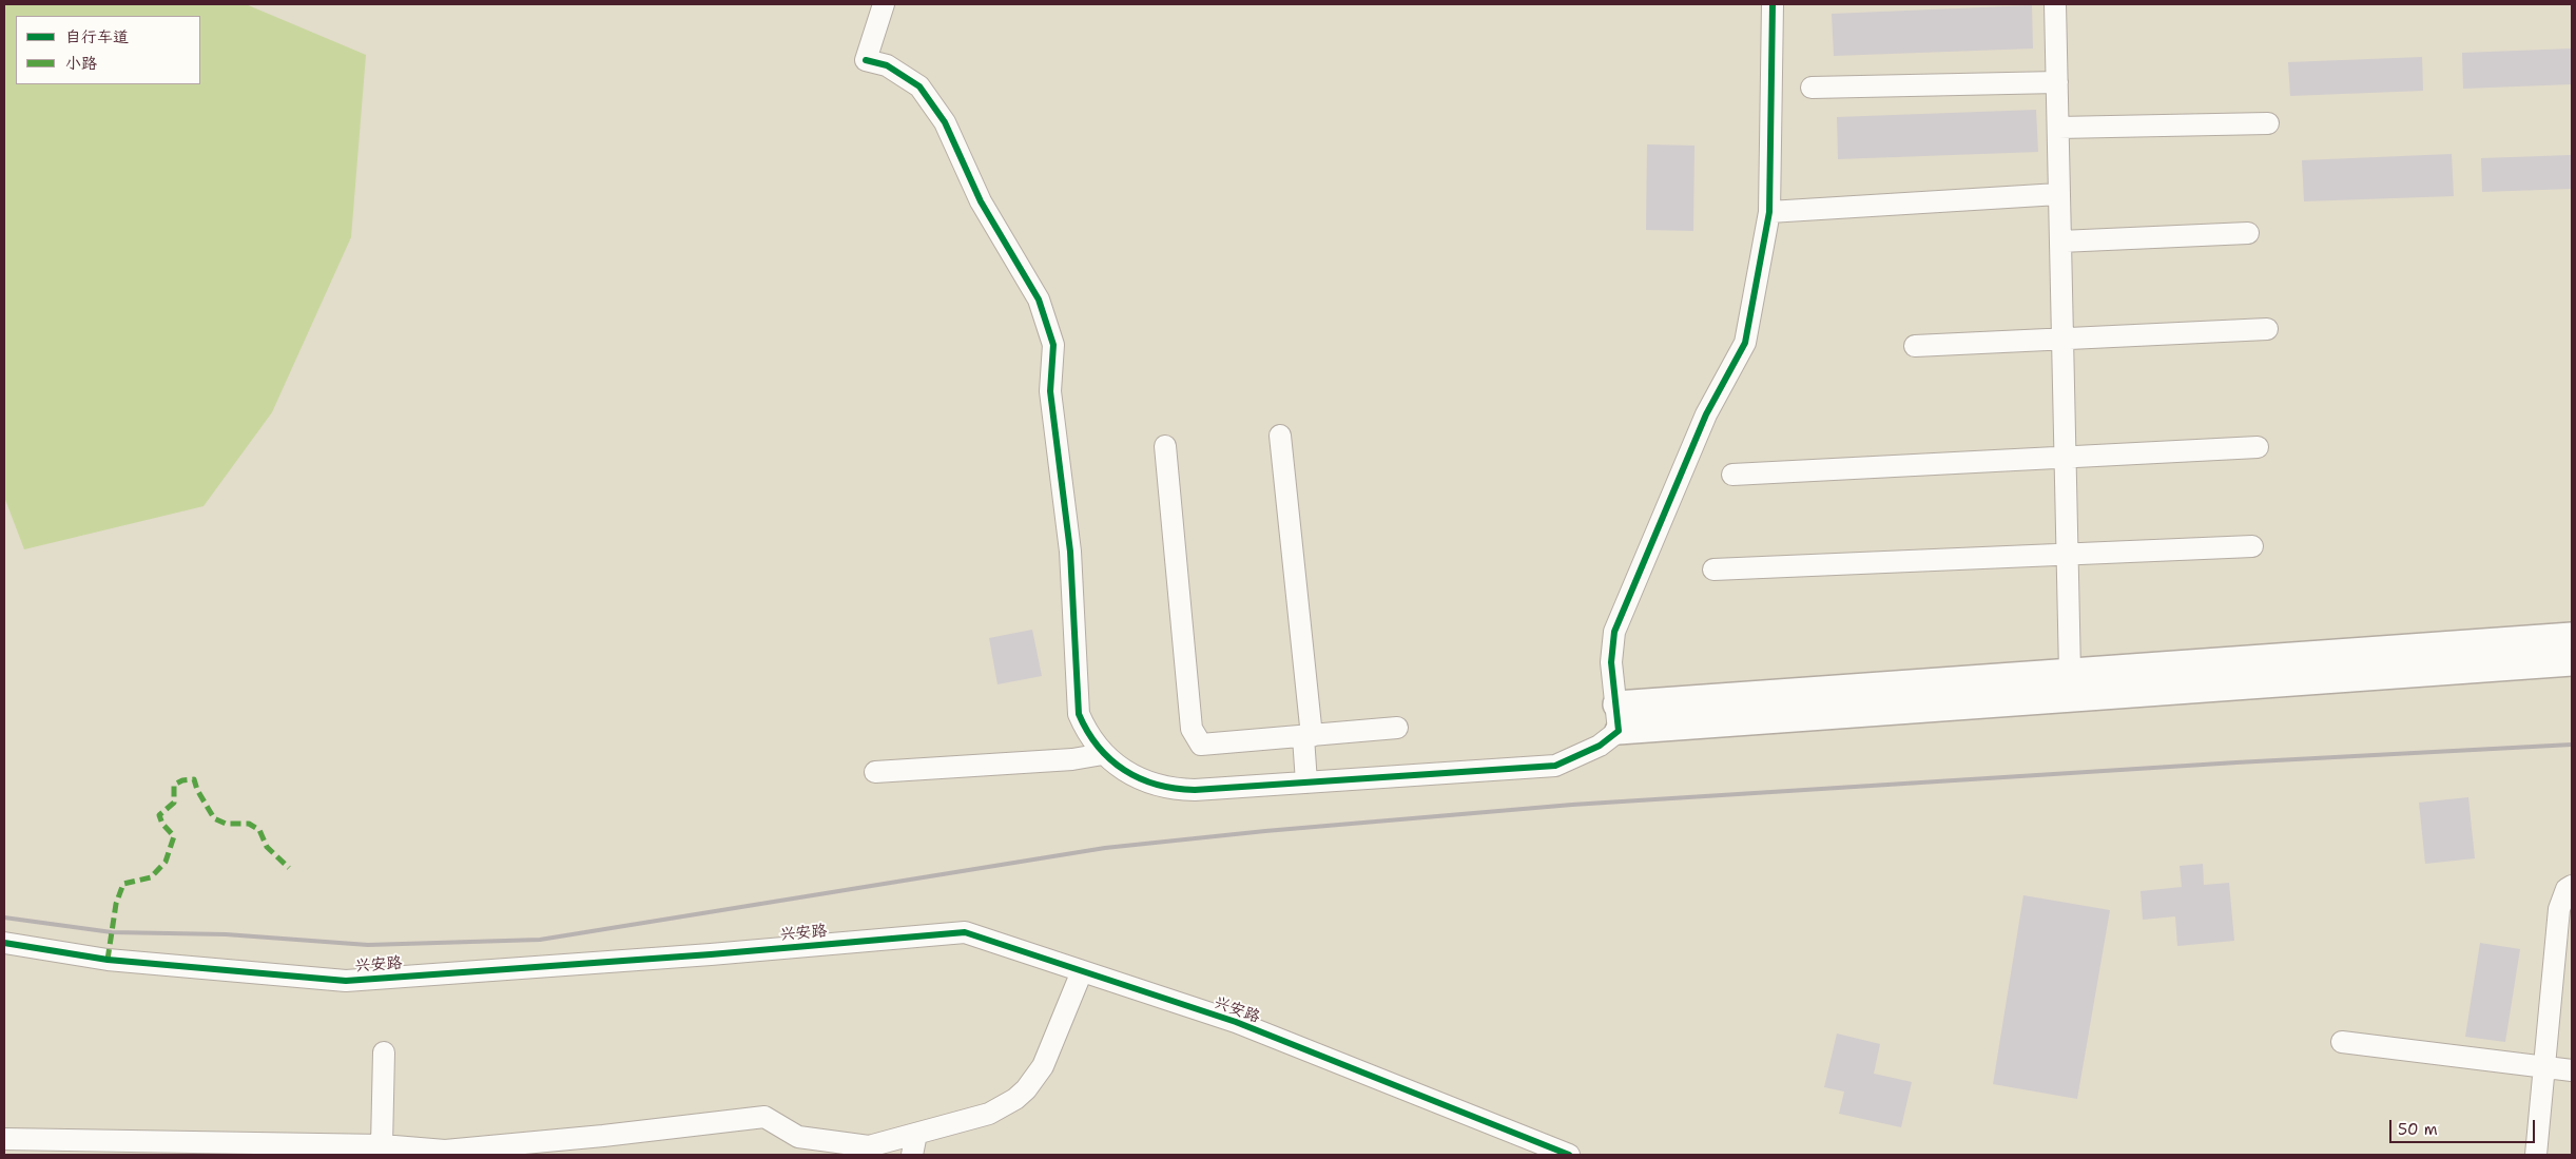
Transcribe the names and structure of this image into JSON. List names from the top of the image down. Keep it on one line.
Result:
{"streets":{"street":["兴安路"]},"legend":["自行车道","小路"],"scale_bar":"50 m"}
